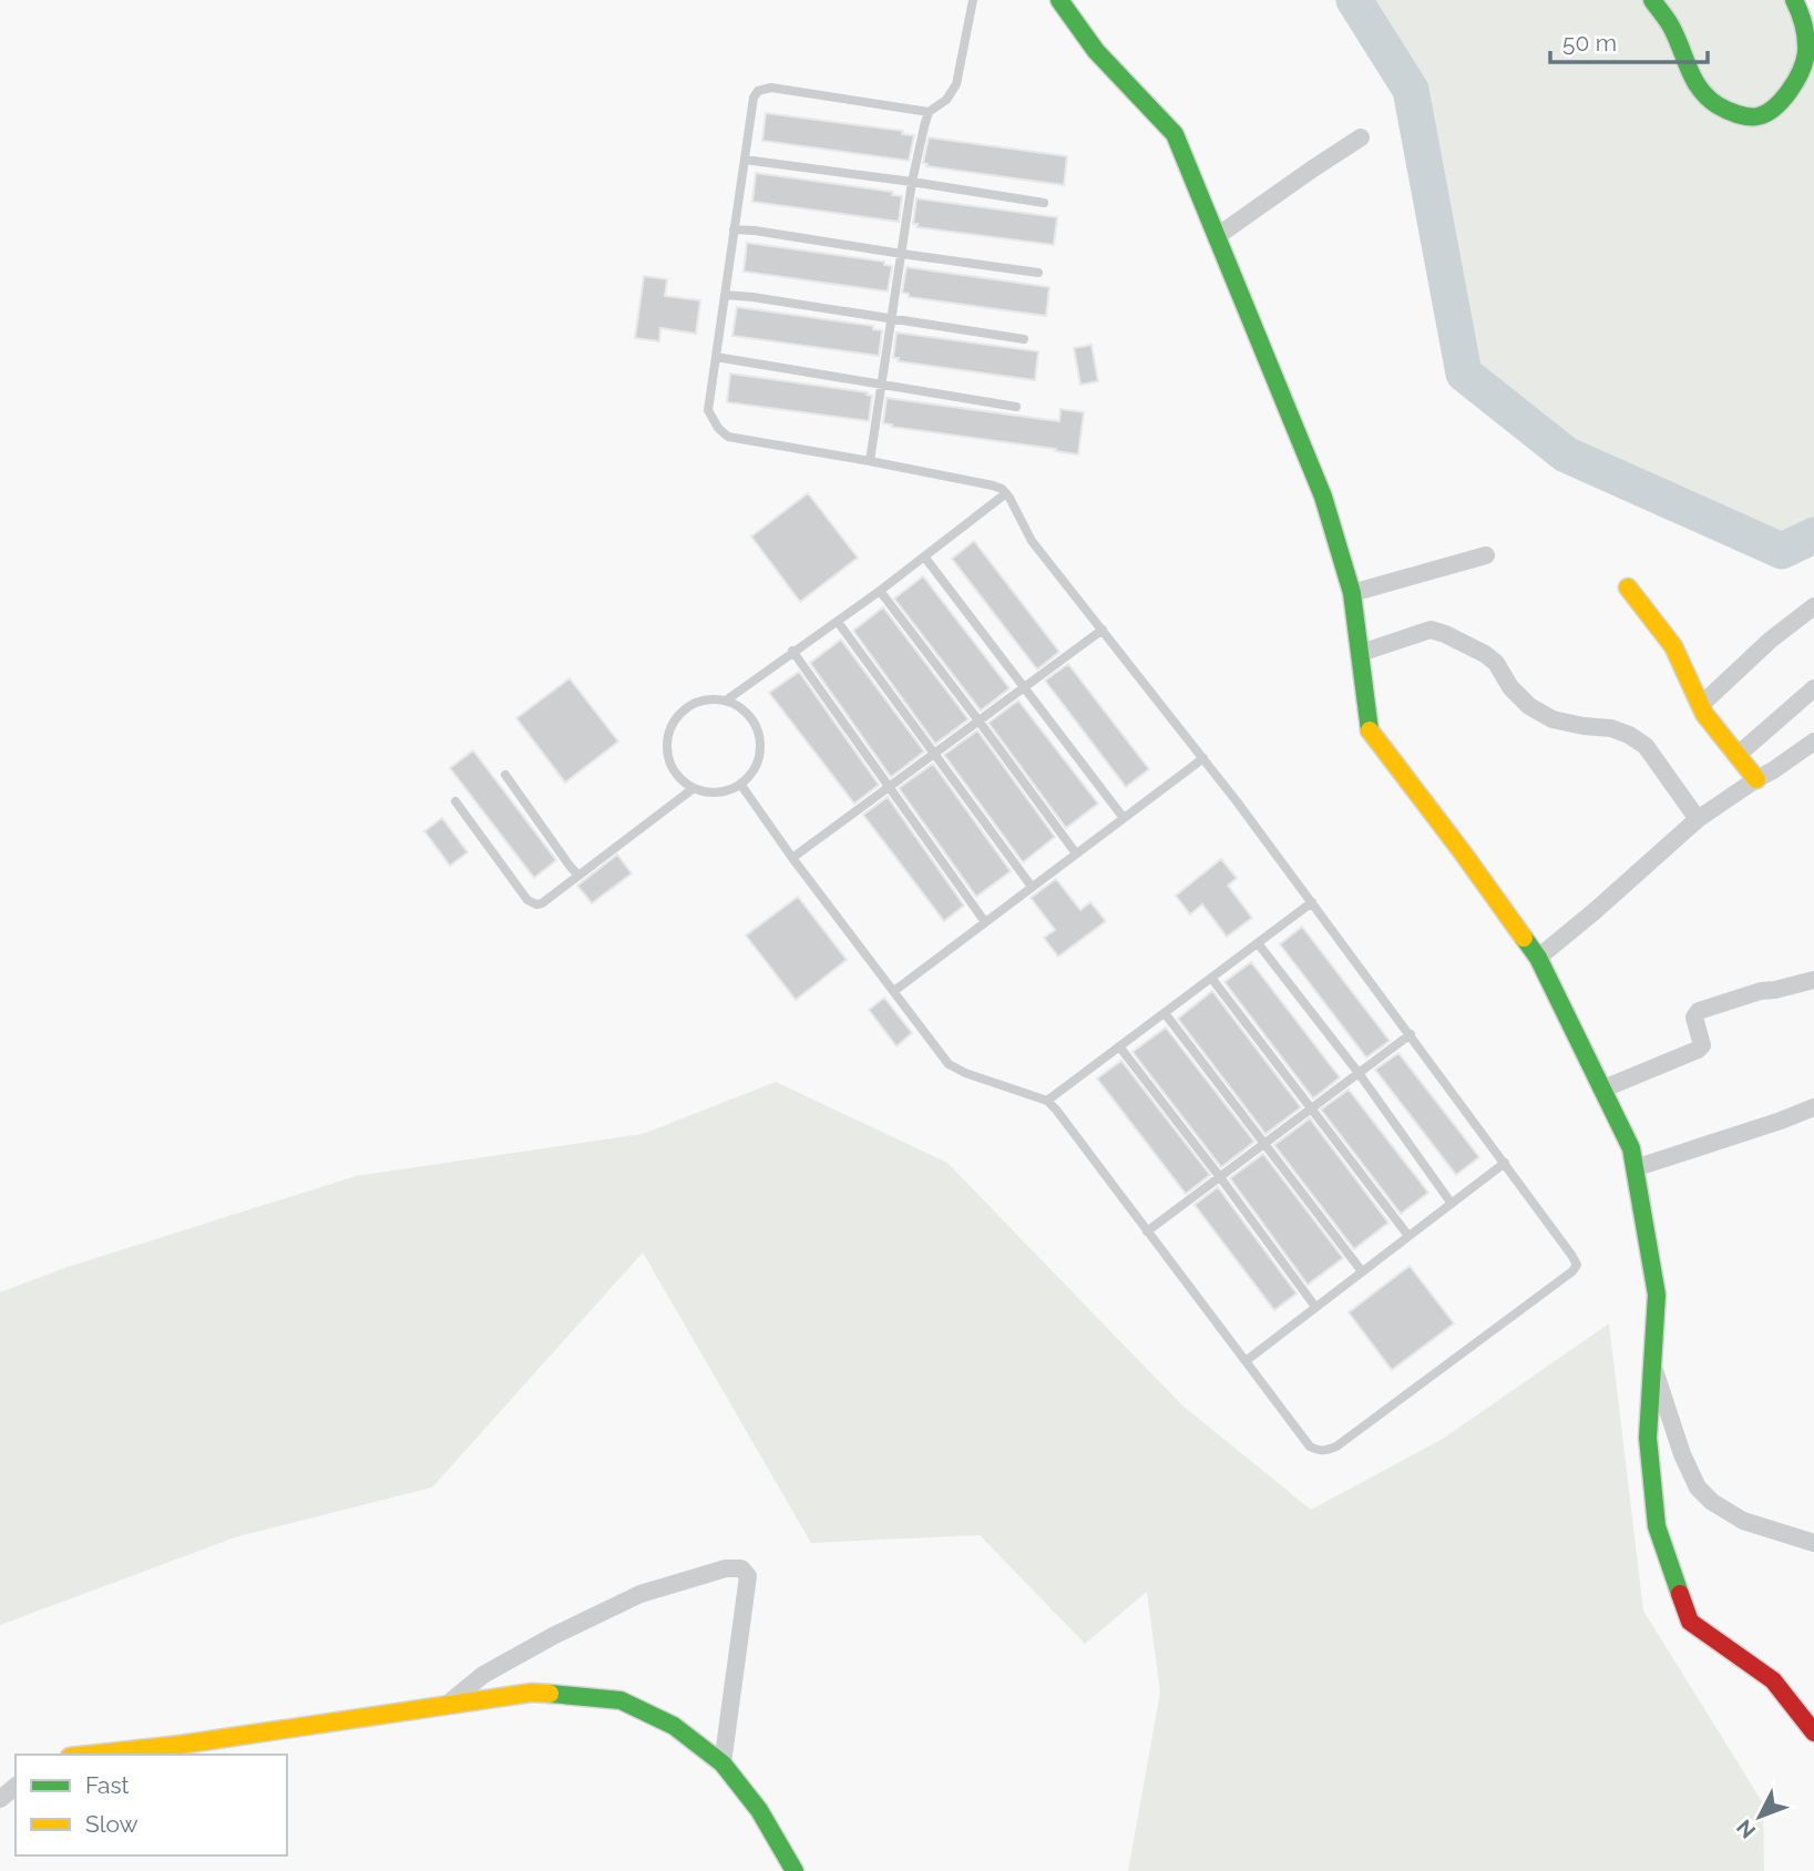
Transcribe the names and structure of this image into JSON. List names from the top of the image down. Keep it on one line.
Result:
{"legend":["Fast","Slow"],"scale_bar":"50 m","north":"bottom left"}
